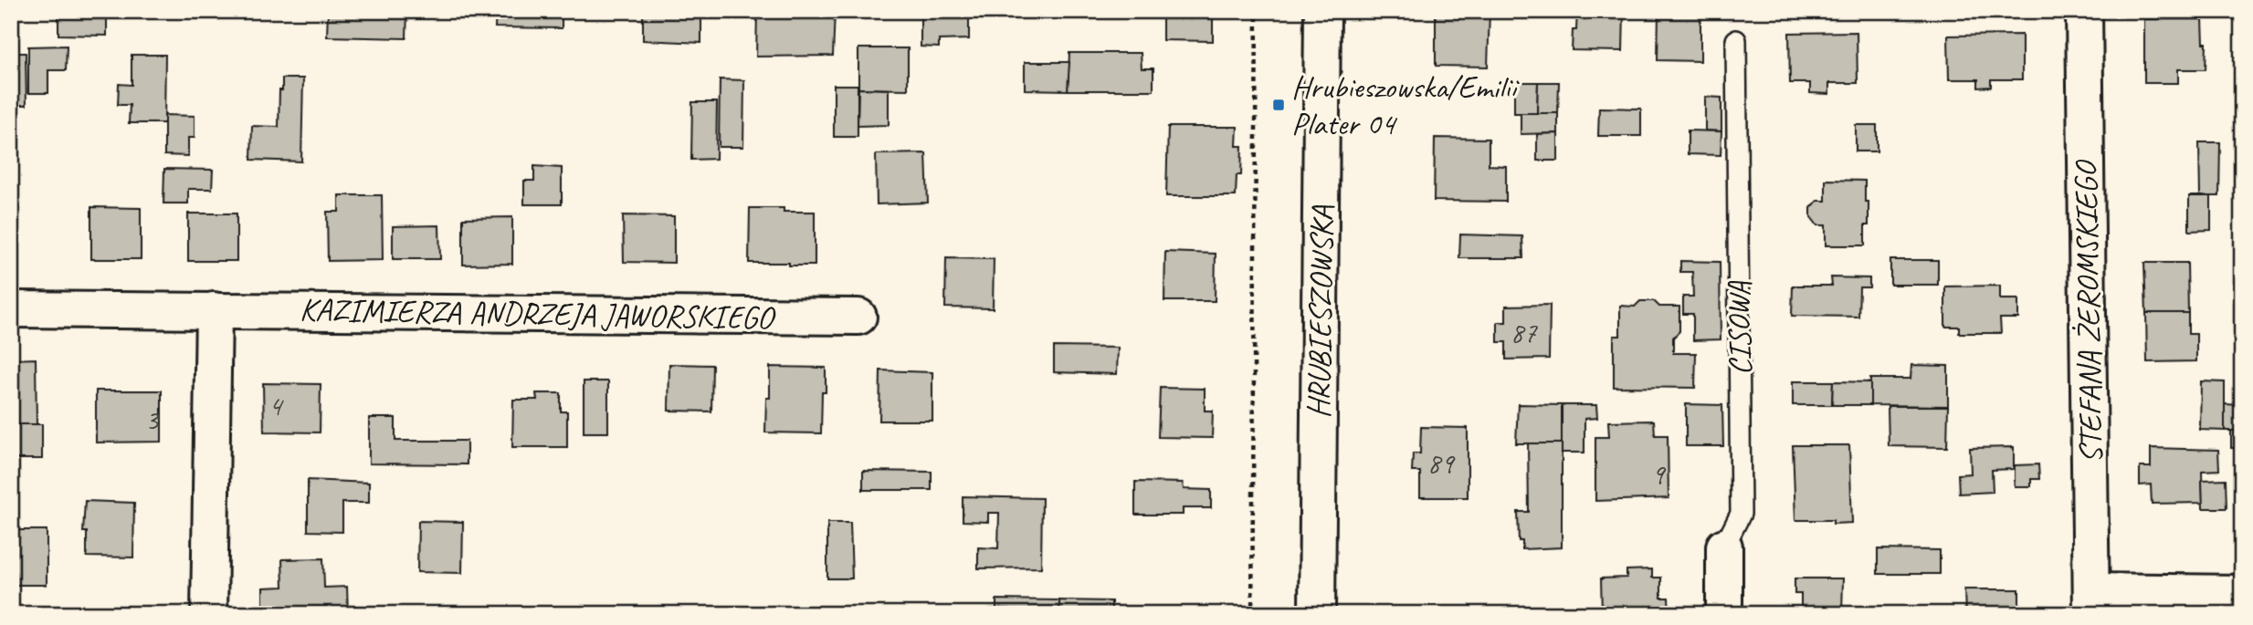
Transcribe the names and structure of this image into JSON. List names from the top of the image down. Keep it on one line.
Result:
{"streets":{"street":["HRUBIESZOWSKA","KAZIMIERZA ANDRZEJA JAWORSKIEGO","STEFANA ŻEROMSKIEGO","CISOWA"]},"places":{"transit":["Hrubieszowska/Emilii Plater 04"]},"house_numbers":["87","4","3","89","9"]}
